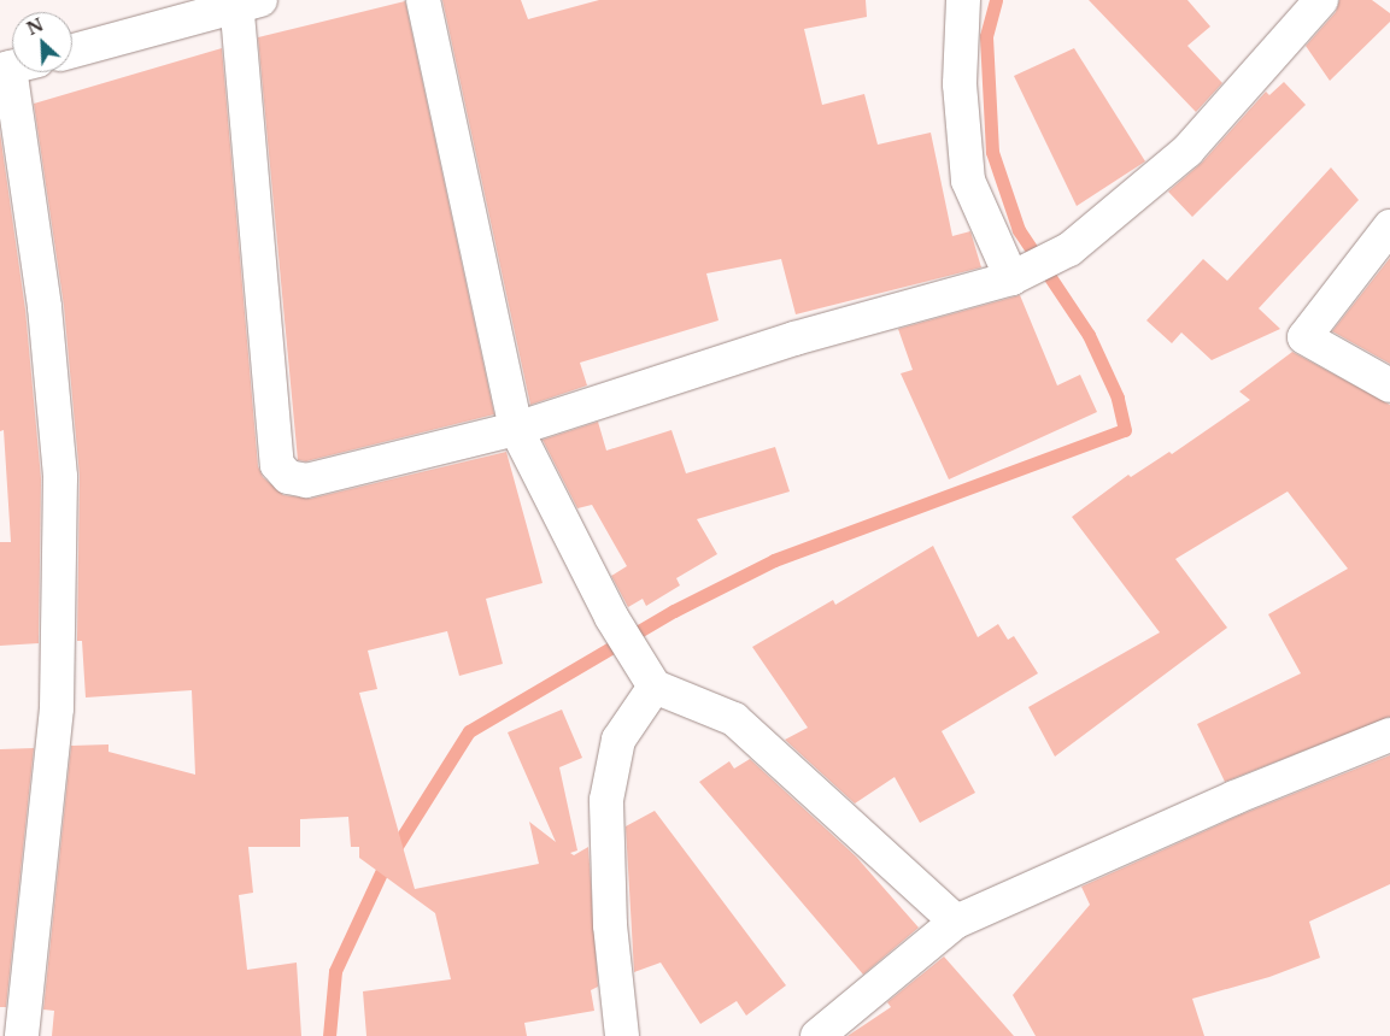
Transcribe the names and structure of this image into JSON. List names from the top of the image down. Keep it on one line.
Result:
{"north":"top left"}
